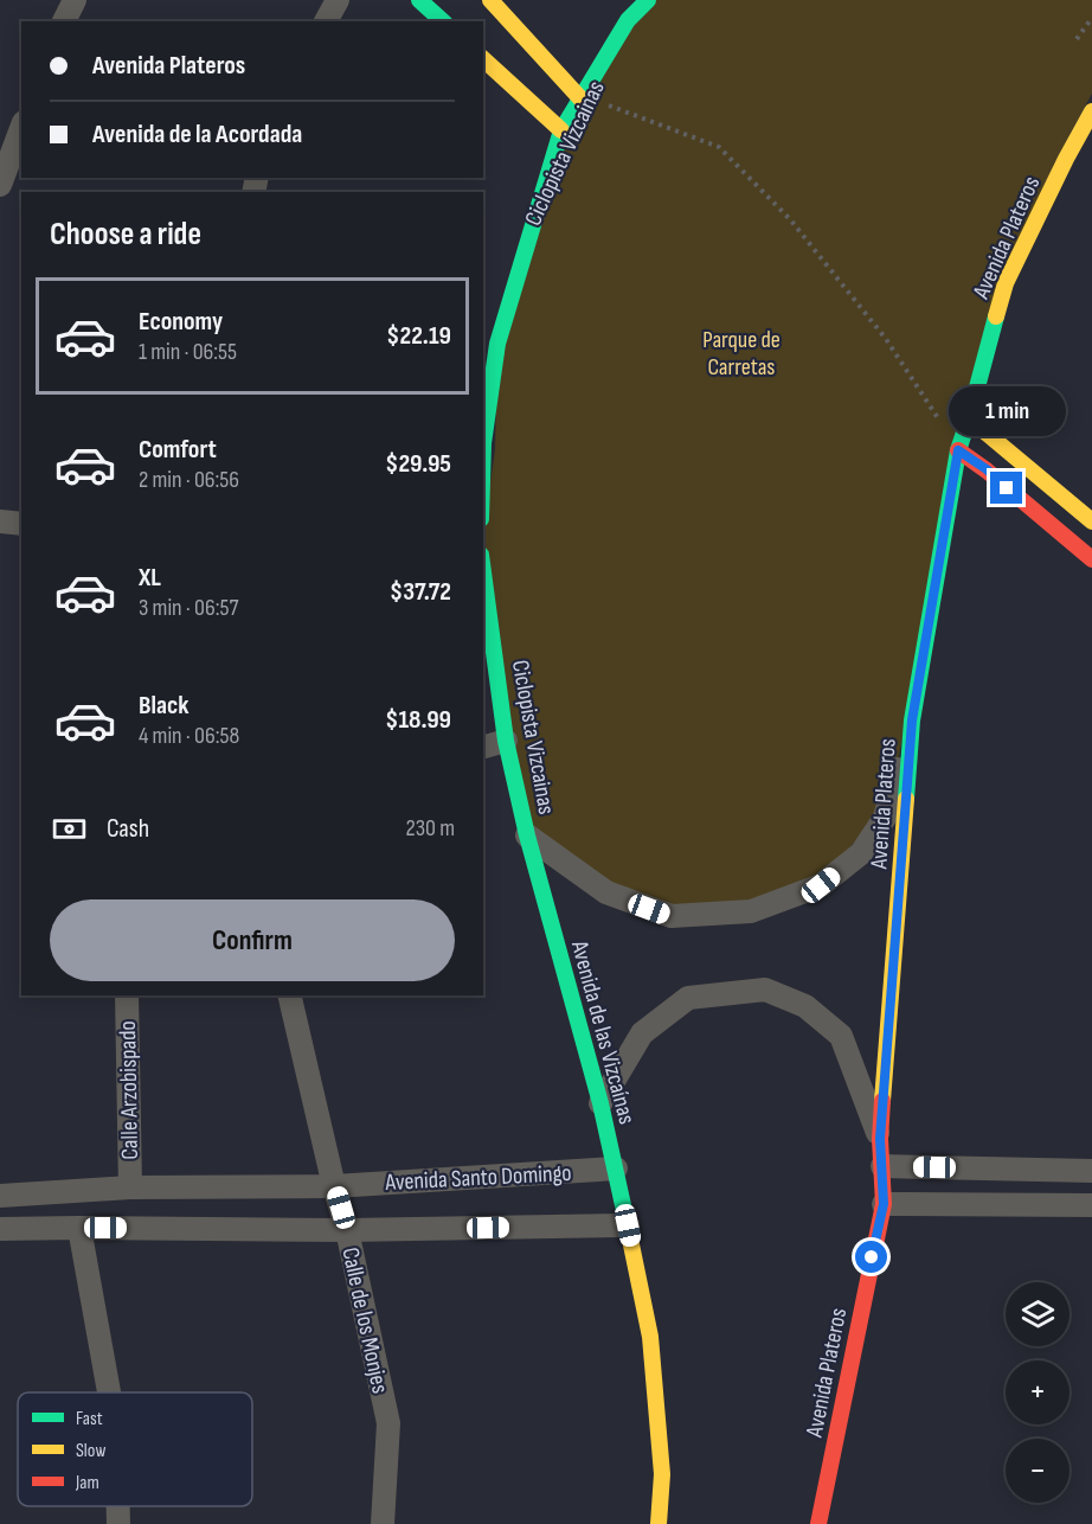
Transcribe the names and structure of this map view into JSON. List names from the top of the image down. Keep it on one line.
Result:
{"streets":{"street":["Avenida Plateros","Avenida de las Vizcaínas","Calle Arzobispado","Avenida Santo Domingo","Calle de los Monjes"]},"crossings":[["Avenida de las Vizcaínas","Avenida Santo Domingo"],["Calle Arzobispado","Avenida Santo Domingo"],["Avenida Santo Domingo","Calle de los Monjes"]],"parks":["Parque de Carretas"],"legend":["Fast","Slow","Jam"],"page":{"banner":["Avenida Plateros","Avenida de la Acordada"],"heading":"Choose a ride","list":[{"name":"Economy","note":"1 min · 06:55","value":"$22.19"},{"name":"Comfort","note":"2 min · 06:56","value":"$29.95"},{"name":"XL","note":"3 min · 06:57","value":"$37.72"},{"name":"Black","note":"4 min · 06:58","value":"$18.99"}],"bubble":"1 min","pay":["Cash","230 m"],"buttons":"Confirm","map_buttons":["+","−"]}}
